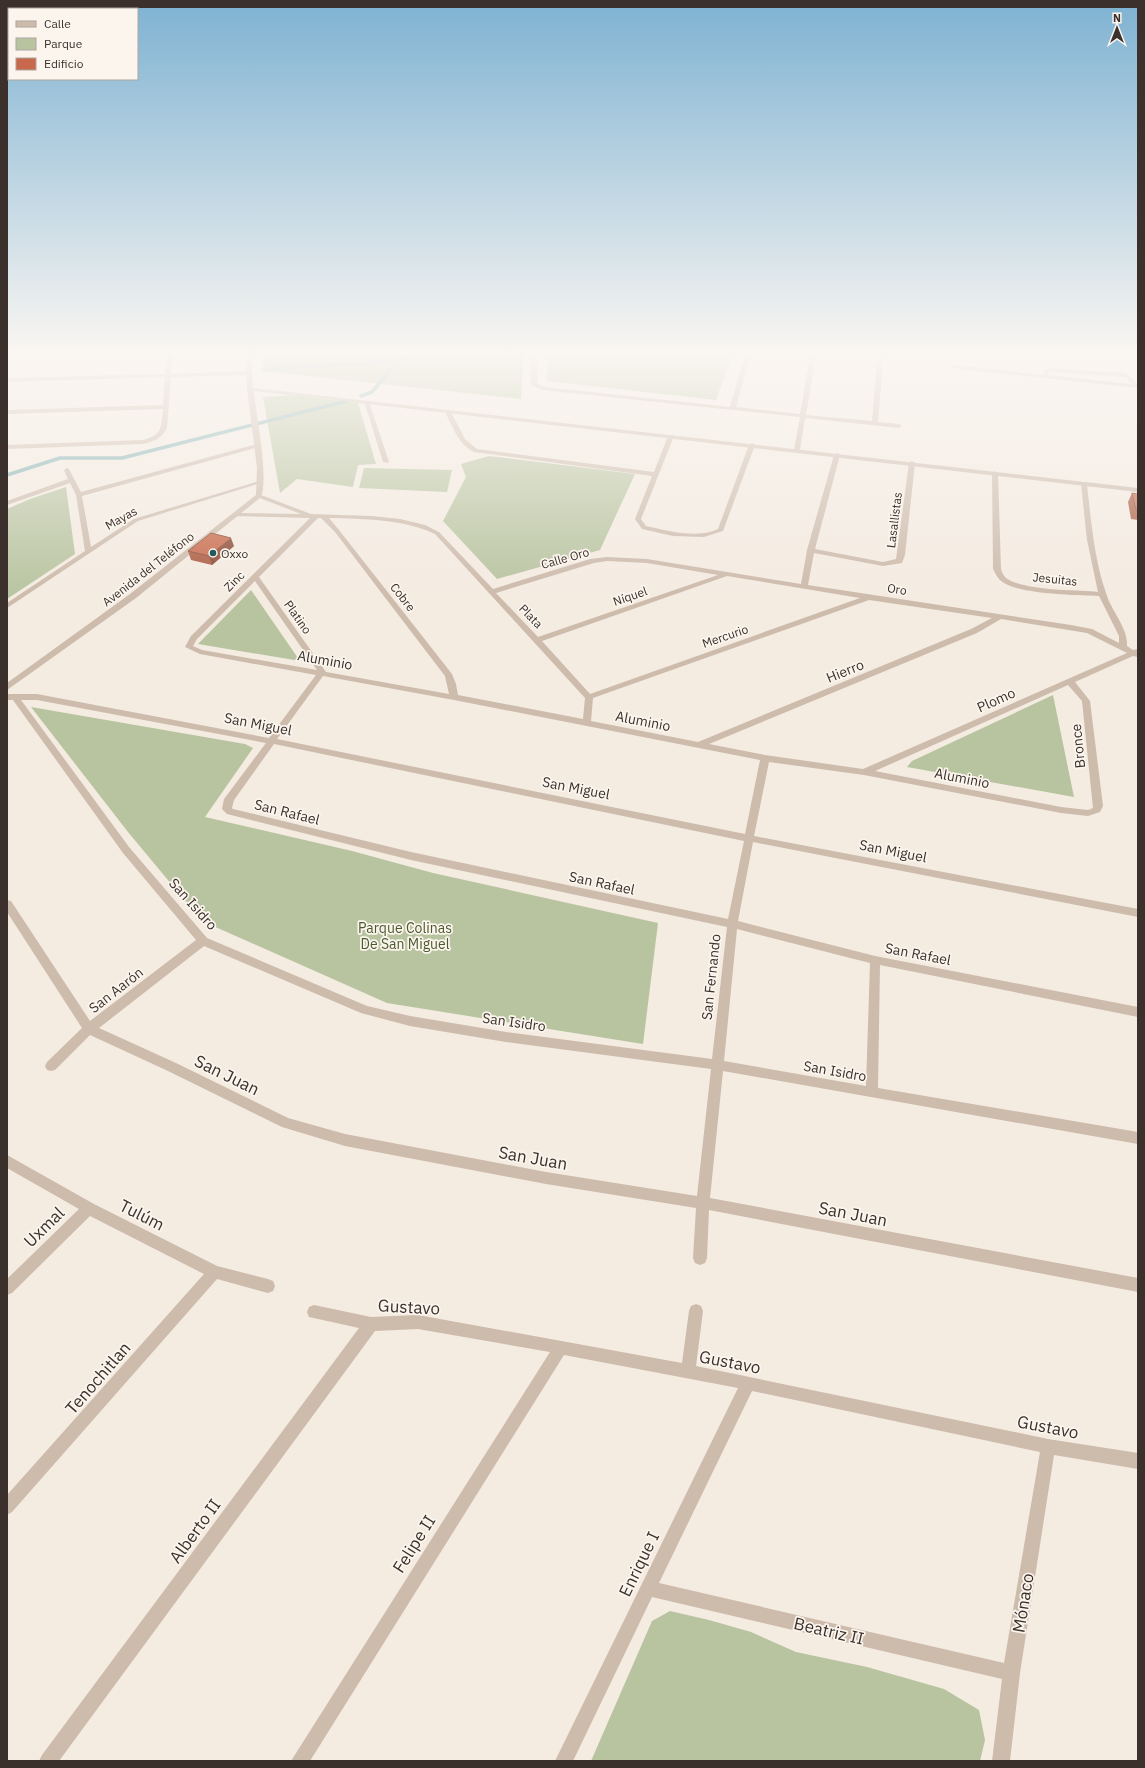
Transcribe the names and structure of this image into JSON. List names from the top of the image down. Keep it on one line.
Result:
{"streets":{"street":["Mayas","Lasallistas","Calle Oro","Avenida del Teléfono","Jesuitas","Zinc","Oro","Níquel","Cobre","Plata","Platino","Mercurio","Aluminio","Hierro","Plomo","San Miguel","Bronce","San Rafael","San Isidro","San Fernando","San Aarón","San Juan","Tulúm","Uxmal","Gustavo","Tenochitlan","Alberto II","Felipe II","Enrique I","Mónaco","Beatriz II"]},"crossings":[["Calle Oro","Oro"],["Calle Oro","Plata"],["Avenida del Teléfono","Cobre"],["Zinc","Cobre"],["Zinc","Platino"],["Zinc","Aluminio"],["Oro","Níquel"],["Oro","Mercurio"],["Oro","Hierro"],["Oro","Plomo"],["Níquel","Plata"],["Cobre","Plata"],["Cobre","Aluminio"],["Plata","Mercurio"],["Platino","Aluminio"],["Platino","San Rafael"],["Aluminio","Hierro"],["Aluminio","Plomo"],["Aluminio","Bronce"],["Aluminio","San Rafael"],["Aluminio","San Fernando"],["Plomo","Bronce"],["San Miguel","San Rafael"],["San Miguel","San Isidro"],["San Miguel","San Fernando"],["San Rafael","San Fernando"],["San Isidro","San Fernando"],["San Isidro","San Aarón"],["San Fernando","San Juan"],["San Aarón","San Juan"],["Tulúm","Uxmal"],["Tulúm","Tenochitlan"],["Gustavo","Alberto II"],["Gustavo","Felipe II"],["Gustavo","Enrique I"],["Gustavo","Mónaco"],["Enrique I","Beatriz II"],["Mónaco","Beatriz II"]],"parks":["Parque Colinas De San Miguel"],"places":["Oxxo"],"legend":["Calle","Parque","Edificio"],"north":"top"}
